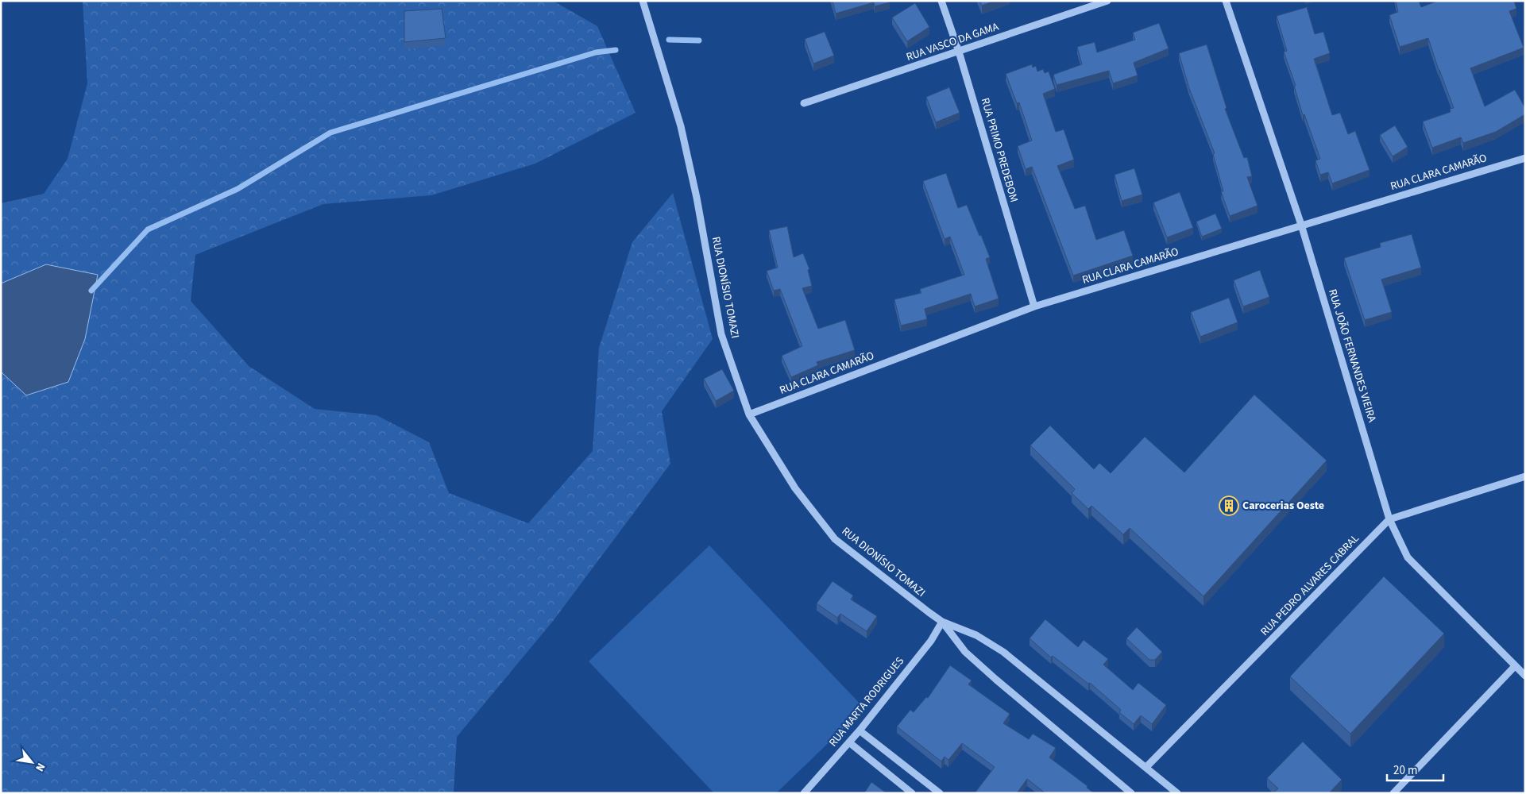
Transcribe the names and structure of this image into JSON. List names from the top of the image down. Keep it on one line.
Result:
{"streets":{"street":["RUA VASCO DA GAMA","RUA PRIMO PREDEBOM","RUA CLARA CAMARÃO","RUA DIONÍSIO TOMAZI","RUA JOÃO FERNANDES VIEIRA","RUA PEDRO ALVARES CABRAL","RUA MARTA RODRIGUES"]},"crossings":[["RUA VASCO DA GAMA","RUA PRIMO PREDEBOM"],["RUA PRIMO PREDEBOM","RUA CLARA CAMARÃO"],["RUA CLARA CAMARÃO","RUA DIONÍSIO TOMAZI"],["RUA CLARA CAMARÃO","RUA JOÃO FERNANDES VIEIRA"],["RUA DIONÍSIO TOMAZI","RUA PEDRO ALVARES CABRAL"],["RUA DIONÍSIO TOMAZI","RUA MARTA RODRIGUES"],["RUA JOÃO FERNANDES VIEIRA","RUA PEDRO ALVARES CABRAL"]],"places":{"building":["Carocerias Oeste"]},"scale_bar":"20 m","north":"bottom right"}
